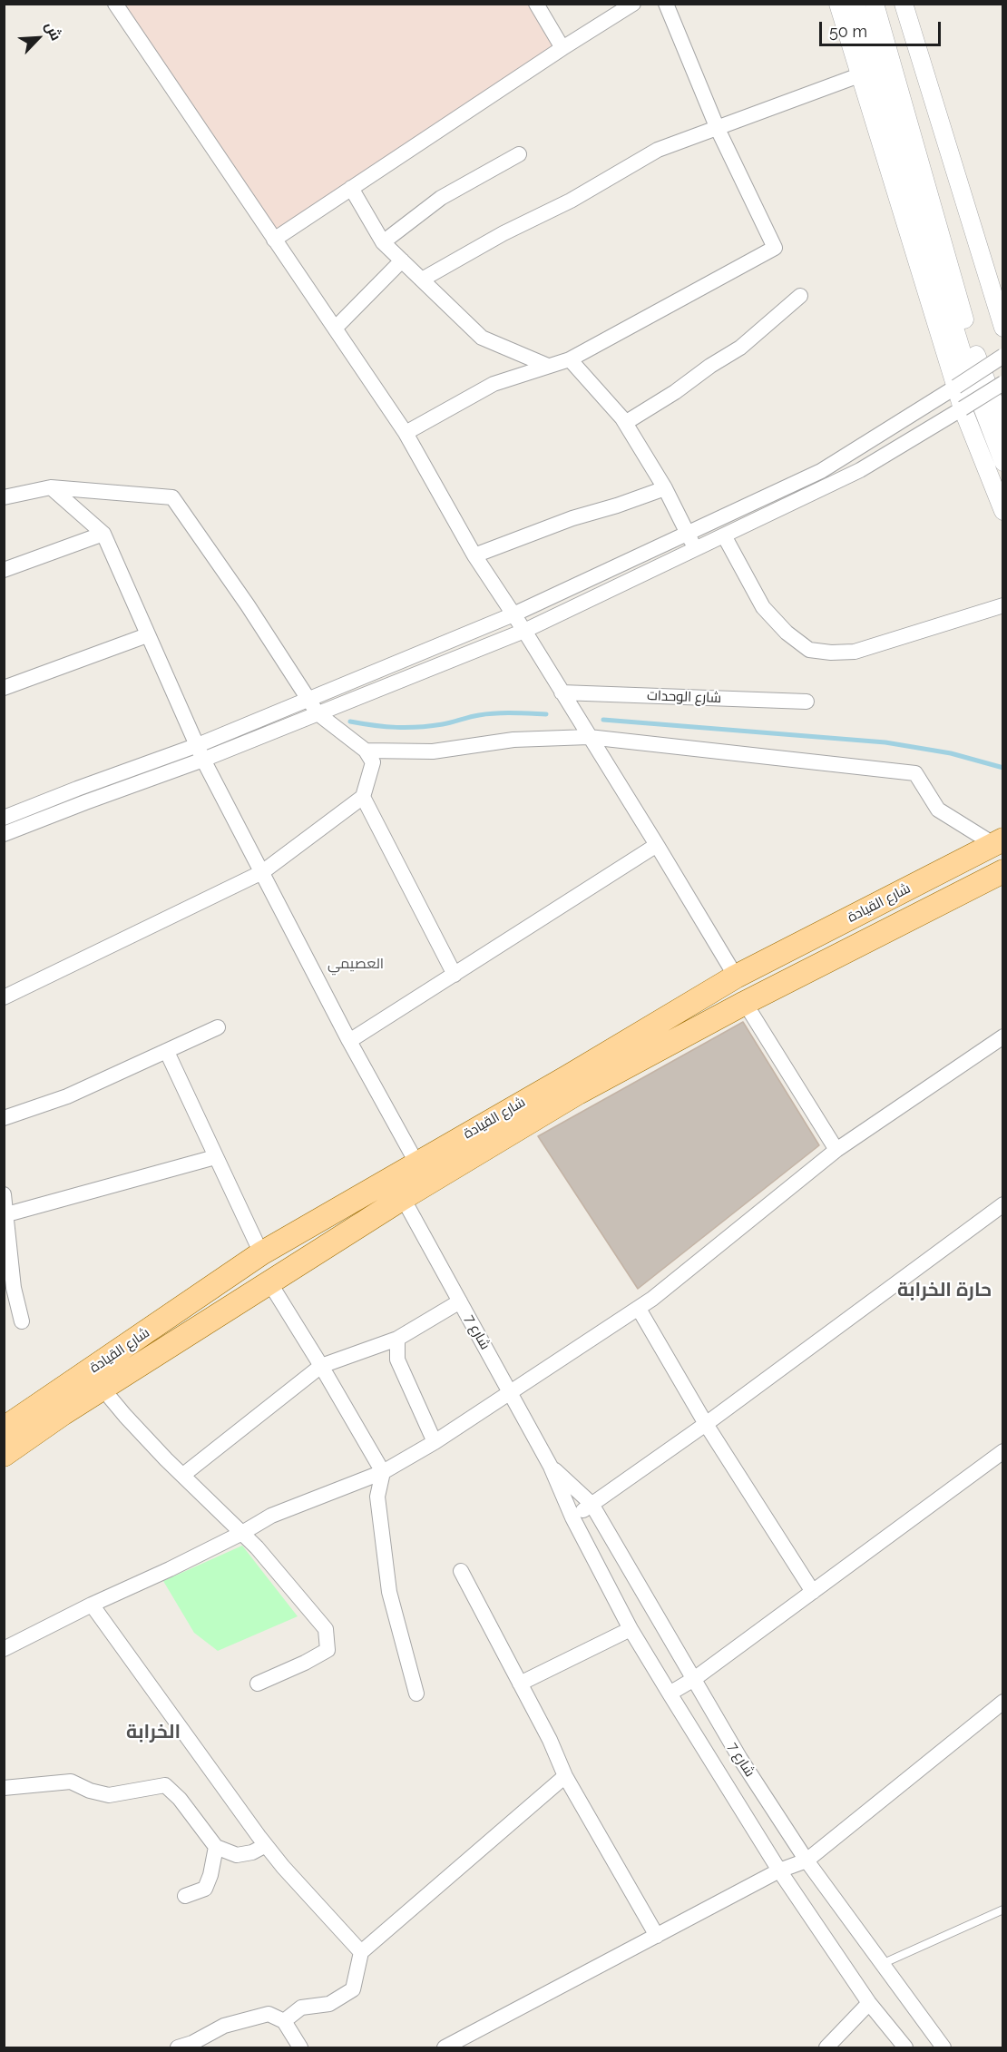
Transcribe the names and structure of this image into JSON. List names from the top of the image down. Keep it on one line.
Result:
{"streets":{"main road":["شارع القيادة"],"street":["شارع الوحدات","شارع 7"]},"crossings":[["شارع القيادة","شارع 7"]],"districts":["العصيمي","حارة الخرابة","الخرابة"],"scale_bar":"50 m","north":"top right"}
